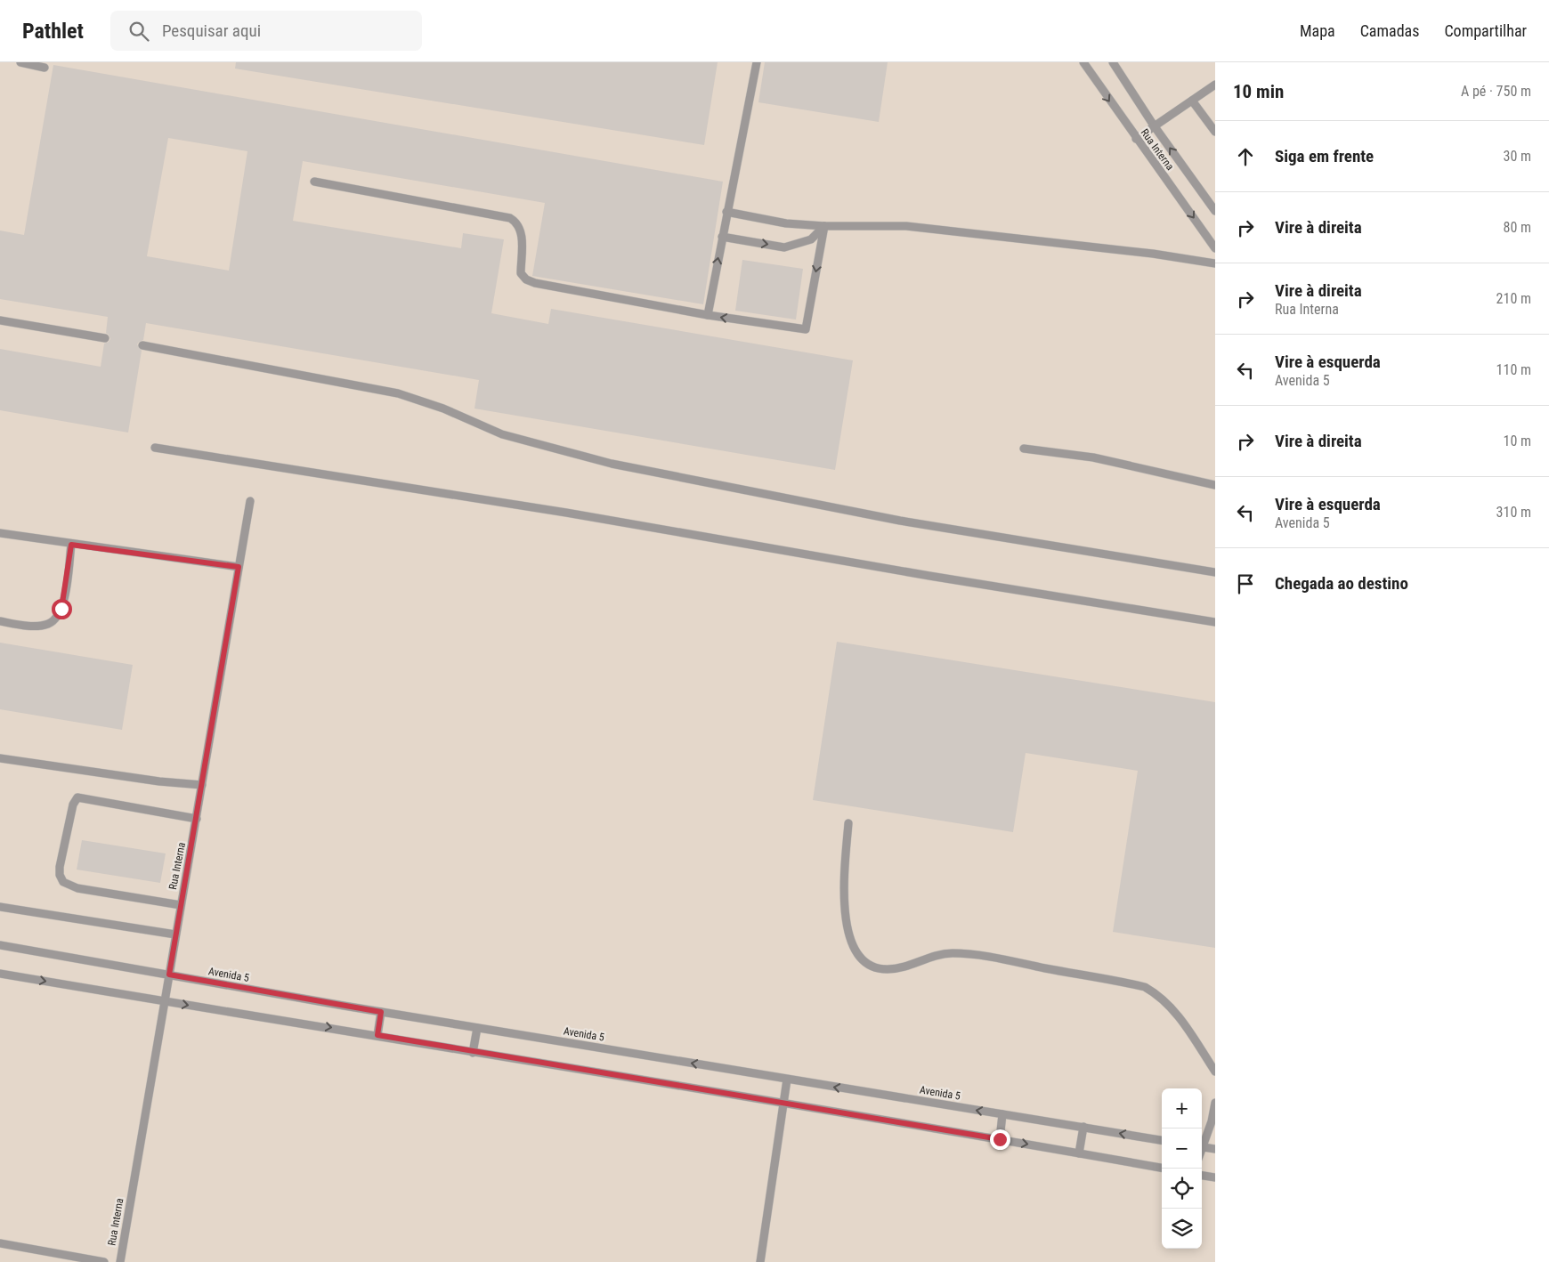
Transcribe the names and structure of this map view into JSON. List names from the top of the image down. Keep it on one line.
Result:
{"streets":{"lane":["Rua Interna","Avenida 5"]},"crossings":[["Rua Interna","Avenida 5"]],"page":{"header":"Pathlet","search":"Pesquisar aqui","nav":["Mapa","Camadas","Compartilhar"],"heading":["10 min","A pé · 750 m"],"list":[["Siga em frente","30 m"],["Vire à direita","80 m"],["Vire à direita","Rua Interna","210 m"],["Vire à esquerda","Avenida 5","110 m"],["Vire à direita","10 m"],["Vire à esquerda","Avenida 5","310 m"],"Chegada ao destino"],"map_buttons":["+","−"]}}
